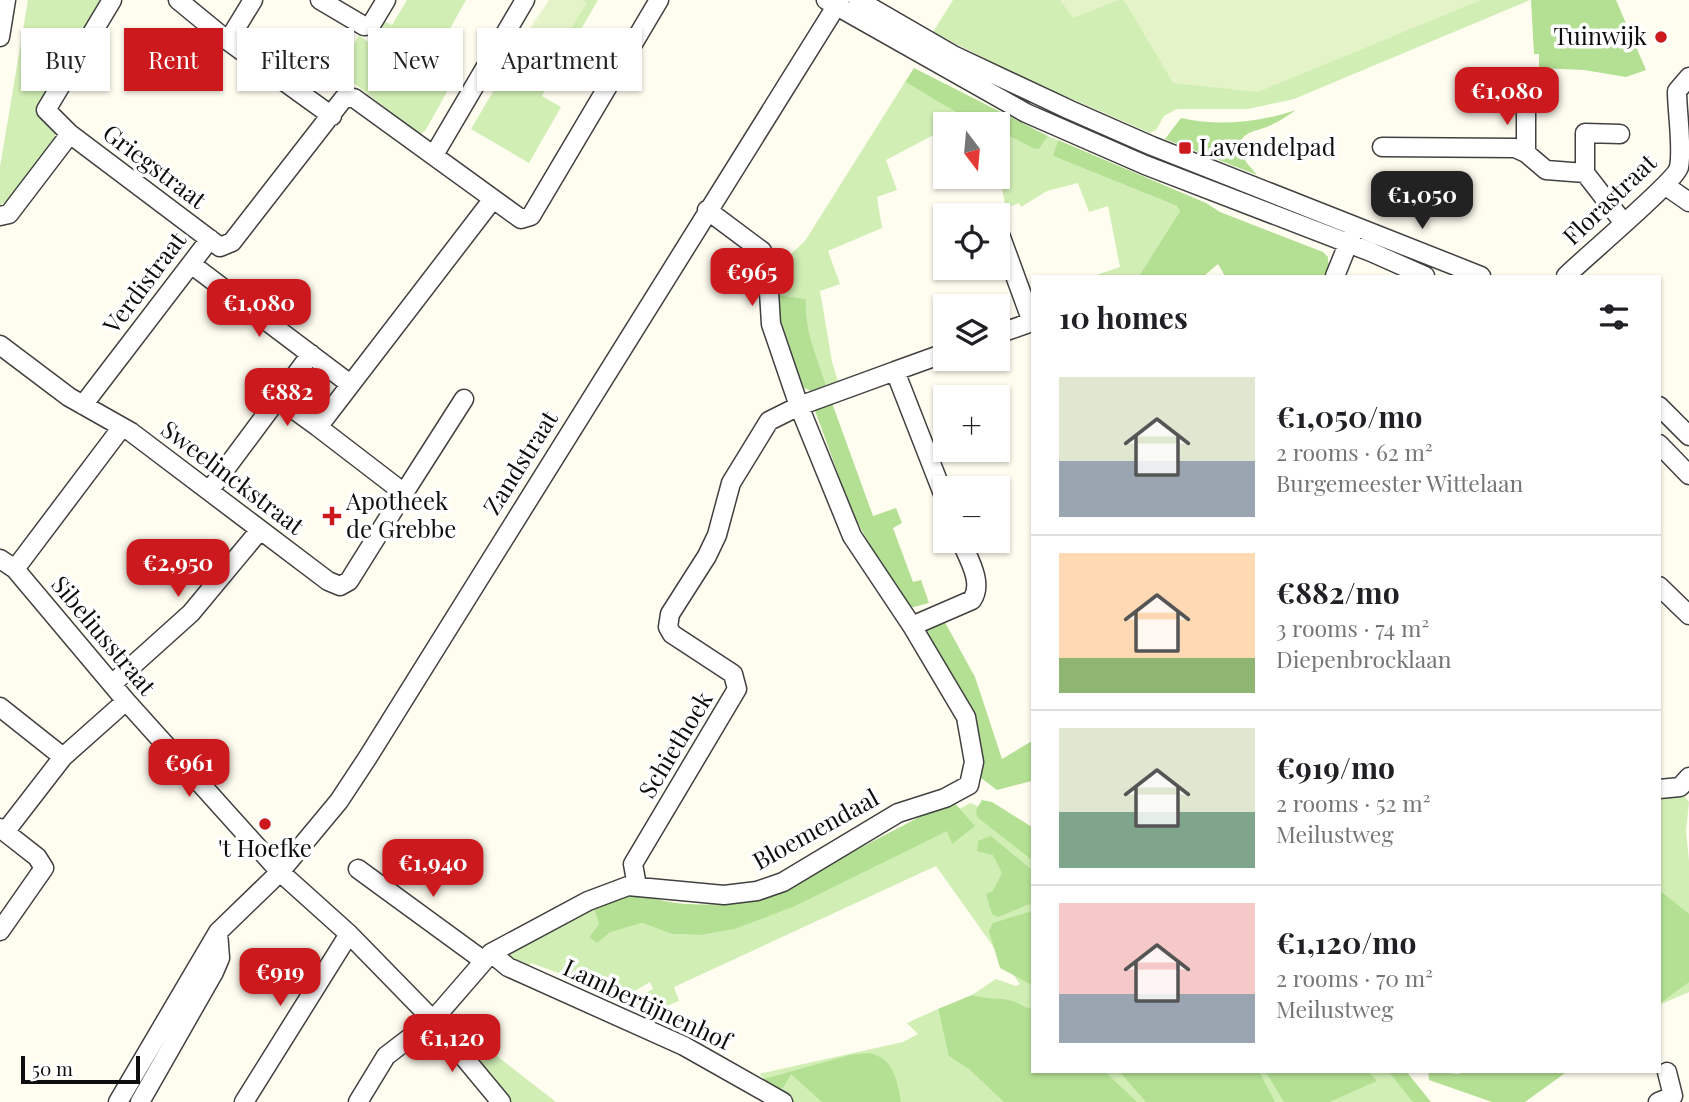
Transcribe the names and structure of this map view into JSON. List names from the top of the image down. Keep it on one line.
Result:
{"streets":{"street":["Griegstraat","Florastraat","Verdistraat","Zandstraat","Sweelinckstraat","Sibeliusstraat","Schiethoek","Bloemendaal","Lambertijnenhof"]},"crossings":[["Griegstraat","Verdistraat"],["Verdistraat","Sweelinckstraat"],["Zandstraat","Sibeliusstraat"],["Zandstraat","Bloemendaal"],["Sibeliusstraat","Bloemendaal"],["Schiethoek","Bloemendaal"],["Bloemendaal","Lambertijnenhof"]],"places":{"other":["Tuinwijk","'t Hoefke"],"transit":["Lavendelpad"],"health":["Apotheek de Grebbe"]},"scale_bar":"50 m","north":"bottom","page":{"chip":["Buy","Rent","Filters","New","Apartment"],"price":["€1,080","€1,050","€965","€1,080","€882","€2,950","€961","€1,940","€919","€1,120"],"map_buttons":["+","−"],"heading":"10 homes","list":[{"name":"€1,050/mo","note":"2 rooms · 62 m² · Burgemeester Wittelaan"},{"name":"€882/mo","note":"3 rooms · 74 m² · Diepenbrocklaan"},{"name":"€919/mo","note":"2 rooms · 52 m² · Meilustweg"},{"name":"€1,120/mo","note":"2 rooms · 70 m² · Meilustweg"}],"scale":"50 m"}}
